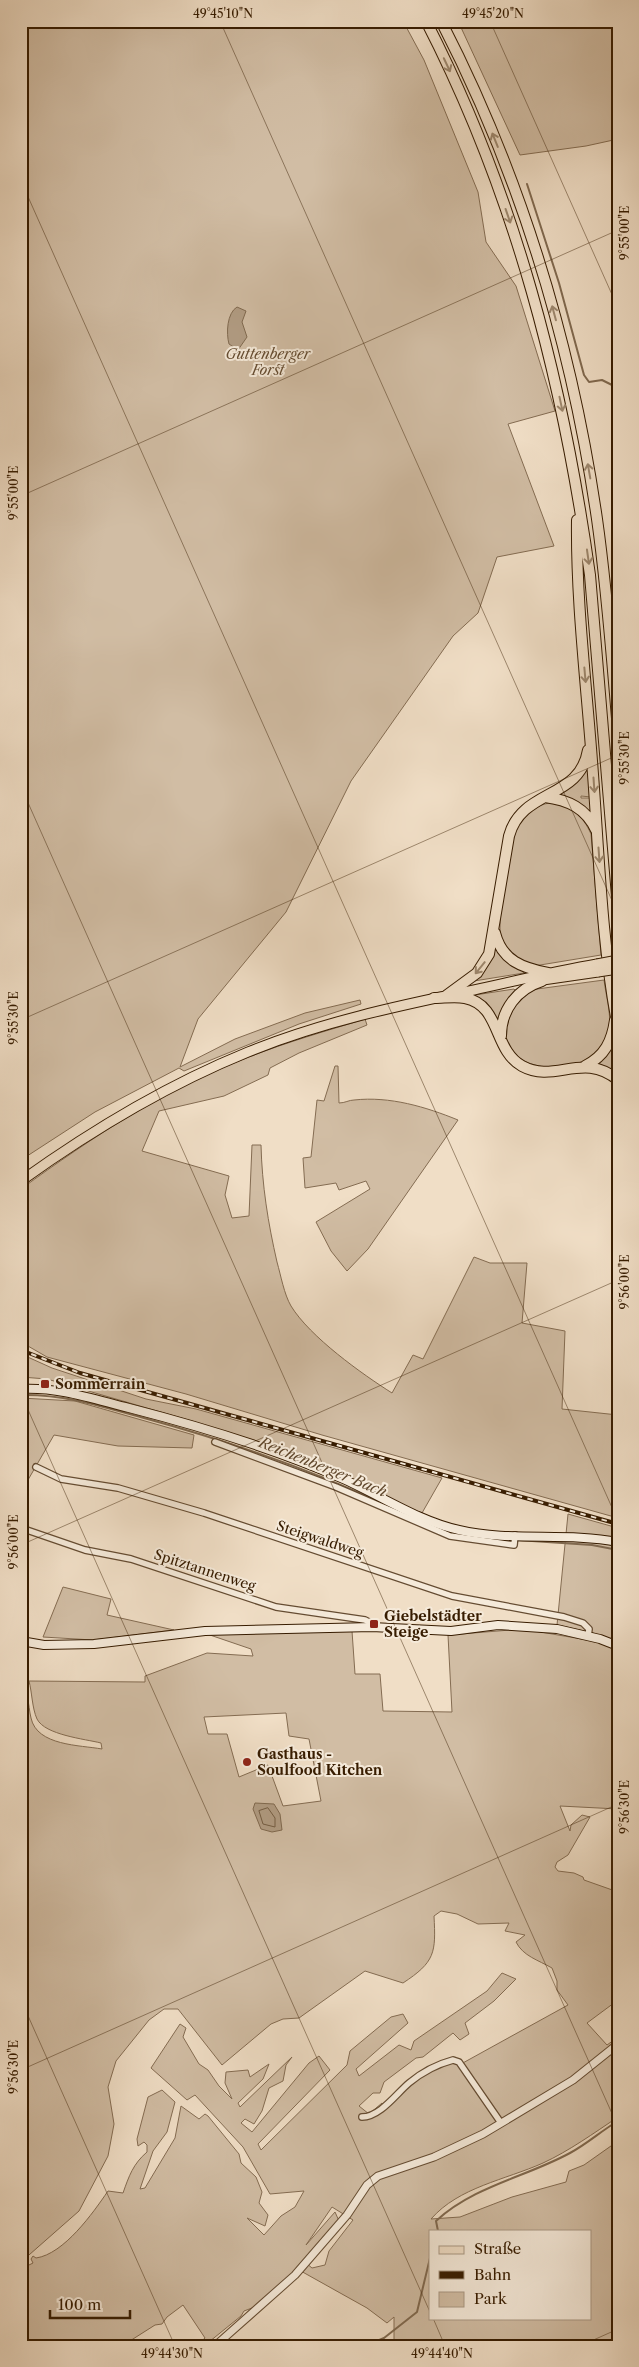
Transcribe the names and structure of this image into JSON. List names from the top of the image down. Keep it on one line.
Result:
{"streets":{"street":["Steigwaldweg","Spitztannenweg"]},"water":["Reichenberger Bach"],"parks":["Guttenberger Forst"],"places":{"transit":["Sommerrain","Giebelstädter Steige"],"other":["Gasthaus - Soulfood Kitchen"]},"legend":["Straße","Bahn","Park"],"scale_bar":"100 m","coordinates":["49°45'10\"N","49°45'20\"N","9°55'00\"E","9°55'30\"E","9°56'00\"E","9°56'30\"E","49°44'30\"N","49°44'40\"N"]}
